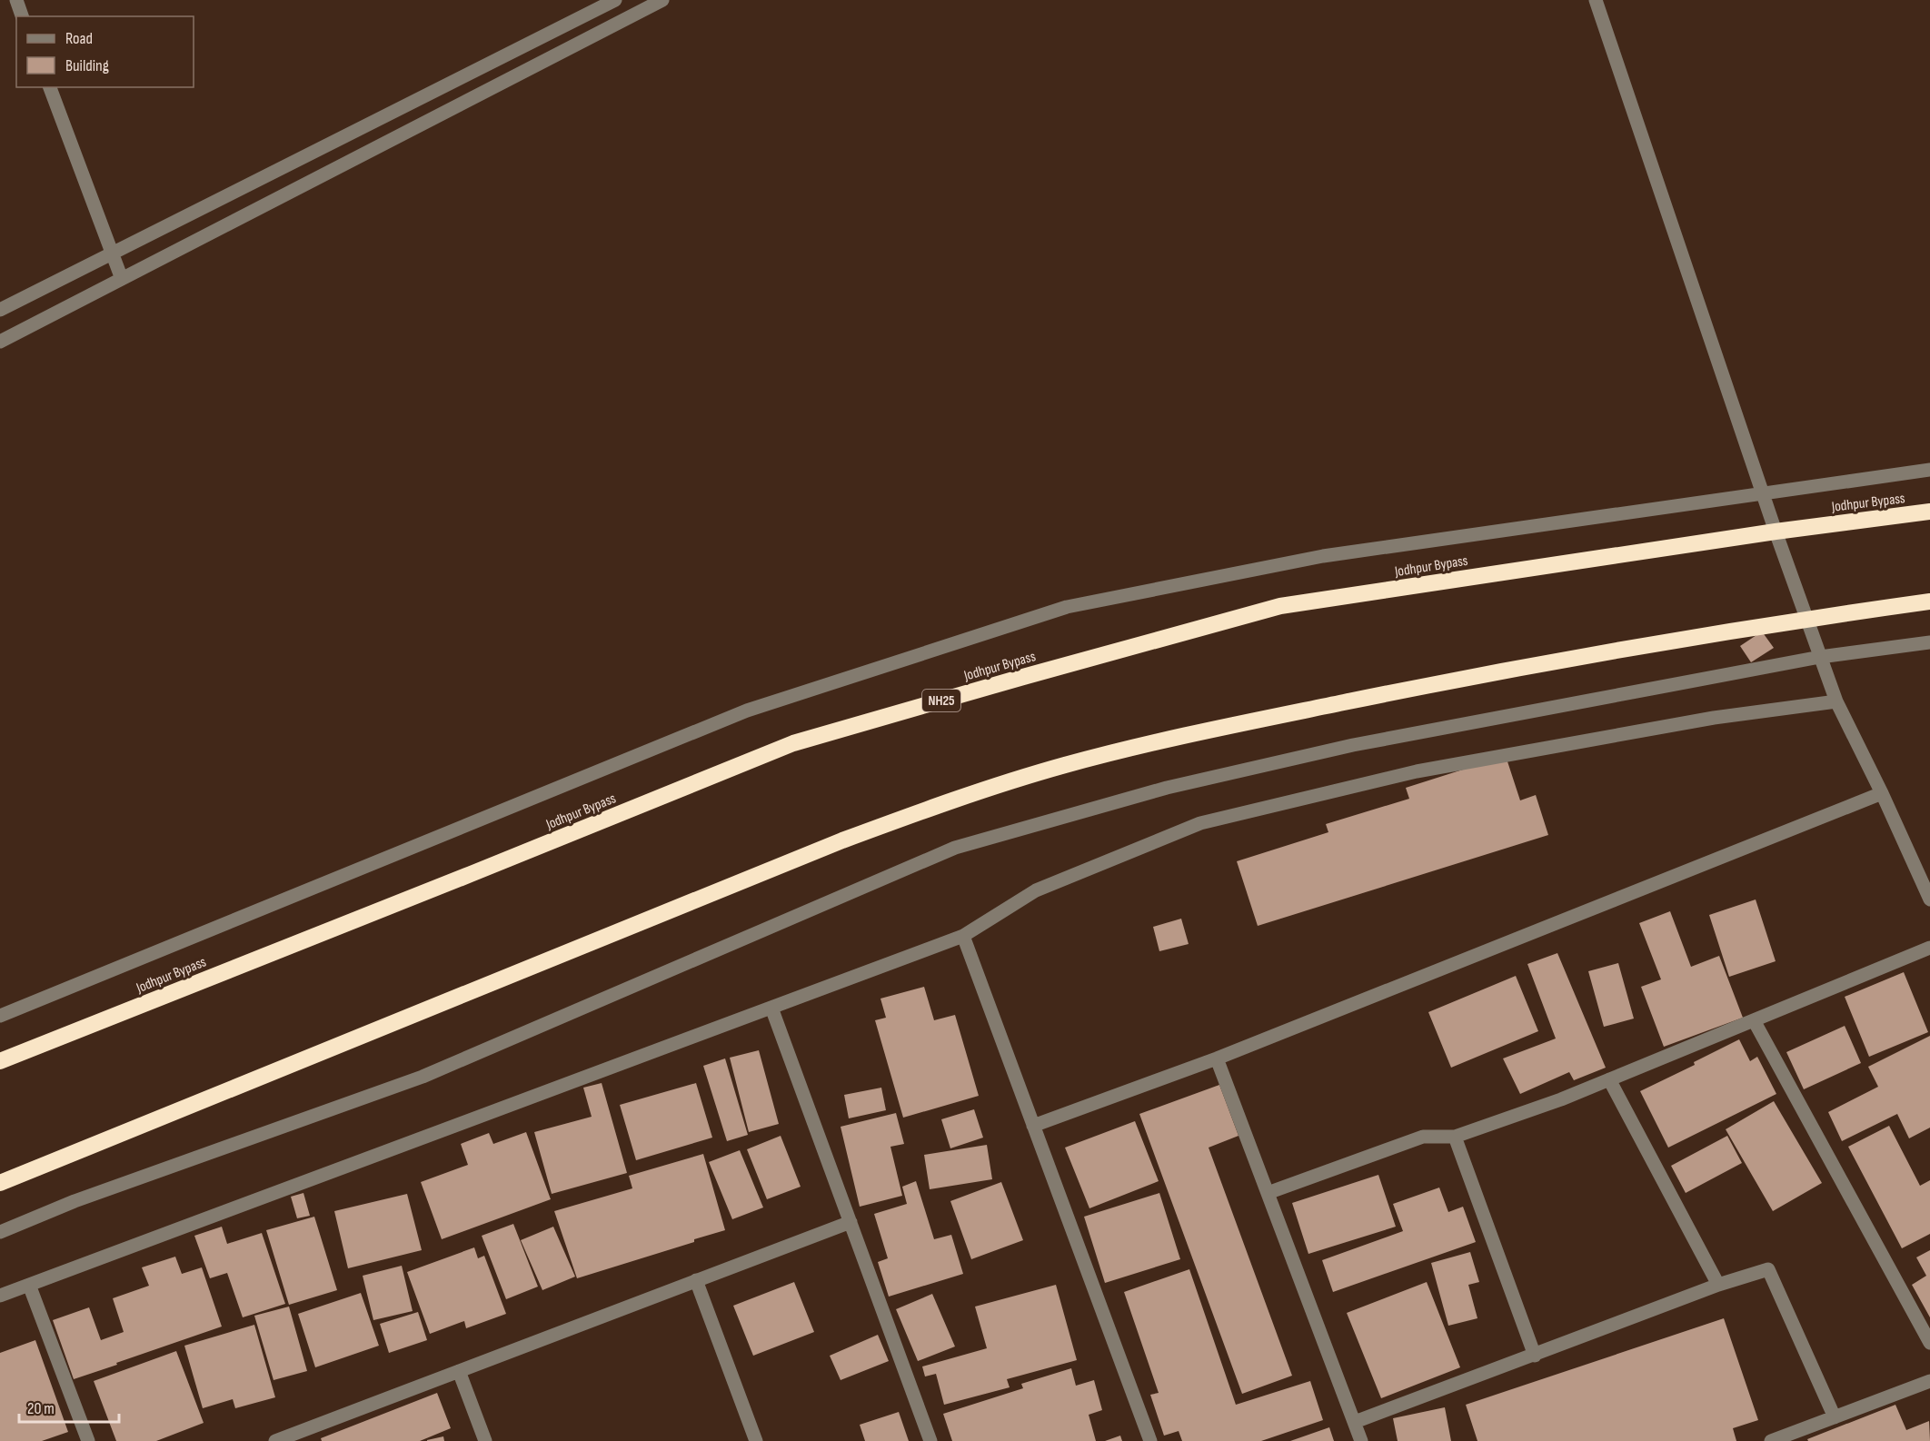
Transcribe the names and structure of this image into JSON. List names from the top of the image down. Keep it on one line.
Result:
{"streets":{"highway":["Jodhpur Bypass","NH25"]},"legend":["Road","Building"],"scale_bar":"20 m"}
